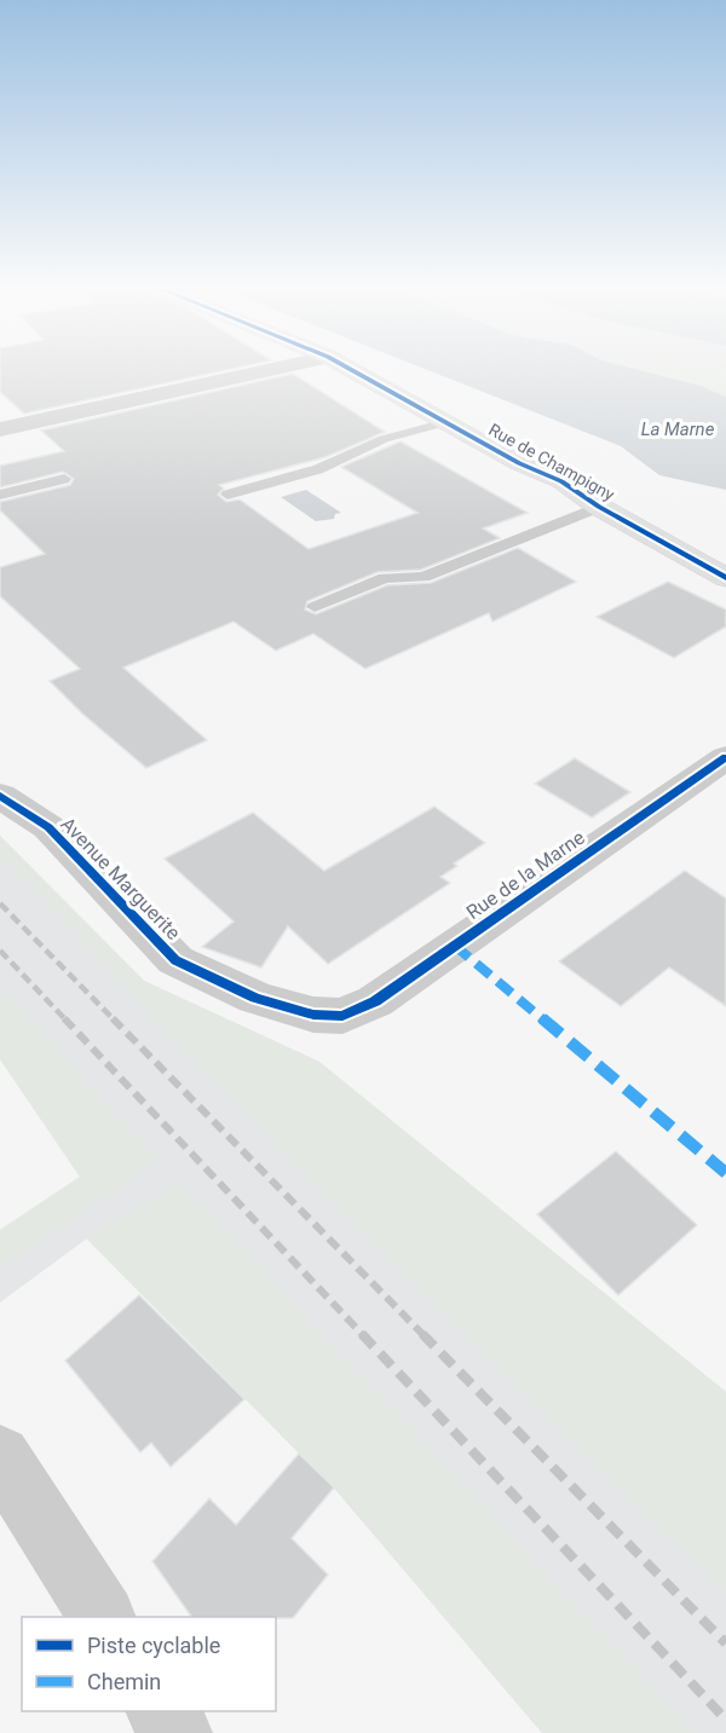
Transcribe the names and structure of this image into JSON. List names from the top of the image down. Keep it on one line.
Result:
{"streets":{"street":["Rue de Champigny","Rue de la Marne","Avenue Marguerite"]},"crossings":[["Rue de la Marne","Avenue Marguerite"]],"water":["La Marne"],"legend":["Piste cyclable","Chemin"]}
